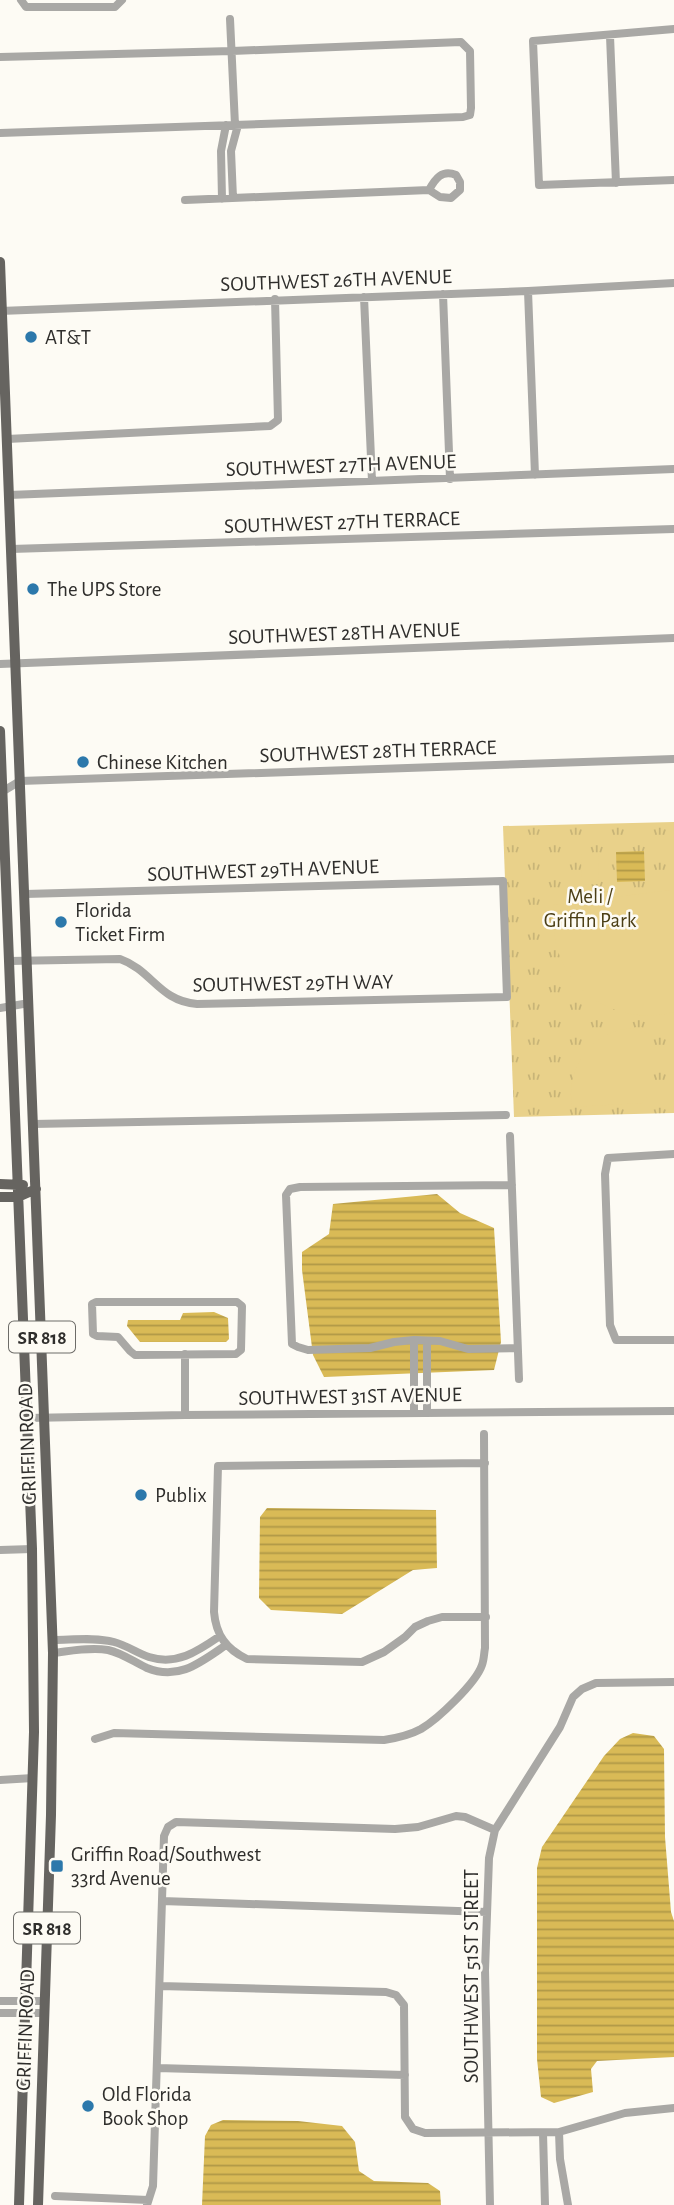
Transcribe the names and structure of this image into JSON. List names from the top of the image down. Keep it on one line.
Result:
{"streets":{"main road":["SR 818","GRIFFIN ROAD"],"street":["SOUTHWEST 26TH AVENUE","SOUTHWEST 27TH AVENUE","SOUTHWEST 27TH TERRACE","SOUTHWEST 28TH AVENUE","SOUTHWEST 28TH TERRACE","SOUTHWEST 29TH AVENUE","SOUTHWEST 29TH WAY","SOUTHWEST 31ST AVENUE","SOUTHWEST 51ST STREET"]},"crossings":[["SOUTHWEST 26TH AVENUE","GRIFFIN ROAD"],["SOUTHWEST 27TH AVENUE","GRIFFIN ROAD"],["SOUTHWEST 27TH TERRACE","GRIFFIN ROAD"],["SOUTHWEST 28TH AVENUE","GRIFFIN ROAD"],["SOUTHWEST 28TH TERRACE","GRIFFIN ROAD"],["SOUTHWEST 29TH AVENUE","SOUTHWEST 29TH WAY"],["SOUTHWEST 29TH AVENUE","GRIFFIN ROAD"],["SOUTHWEST 29TH WAY","GRIFFIN ROAD"],["SOUTHWEST 31ST AVENUE","GRIFFIN ROAD"]],"parks":["Meli / Griffin Park"],"places":{"other":["AT&T","The UPS Store","Chinese Kitchen","Florida Ticket Firm","Publix","Old Florida Book Shop"],"transit":["Griffin Road/Southwest 33rd Avenue"]}}
